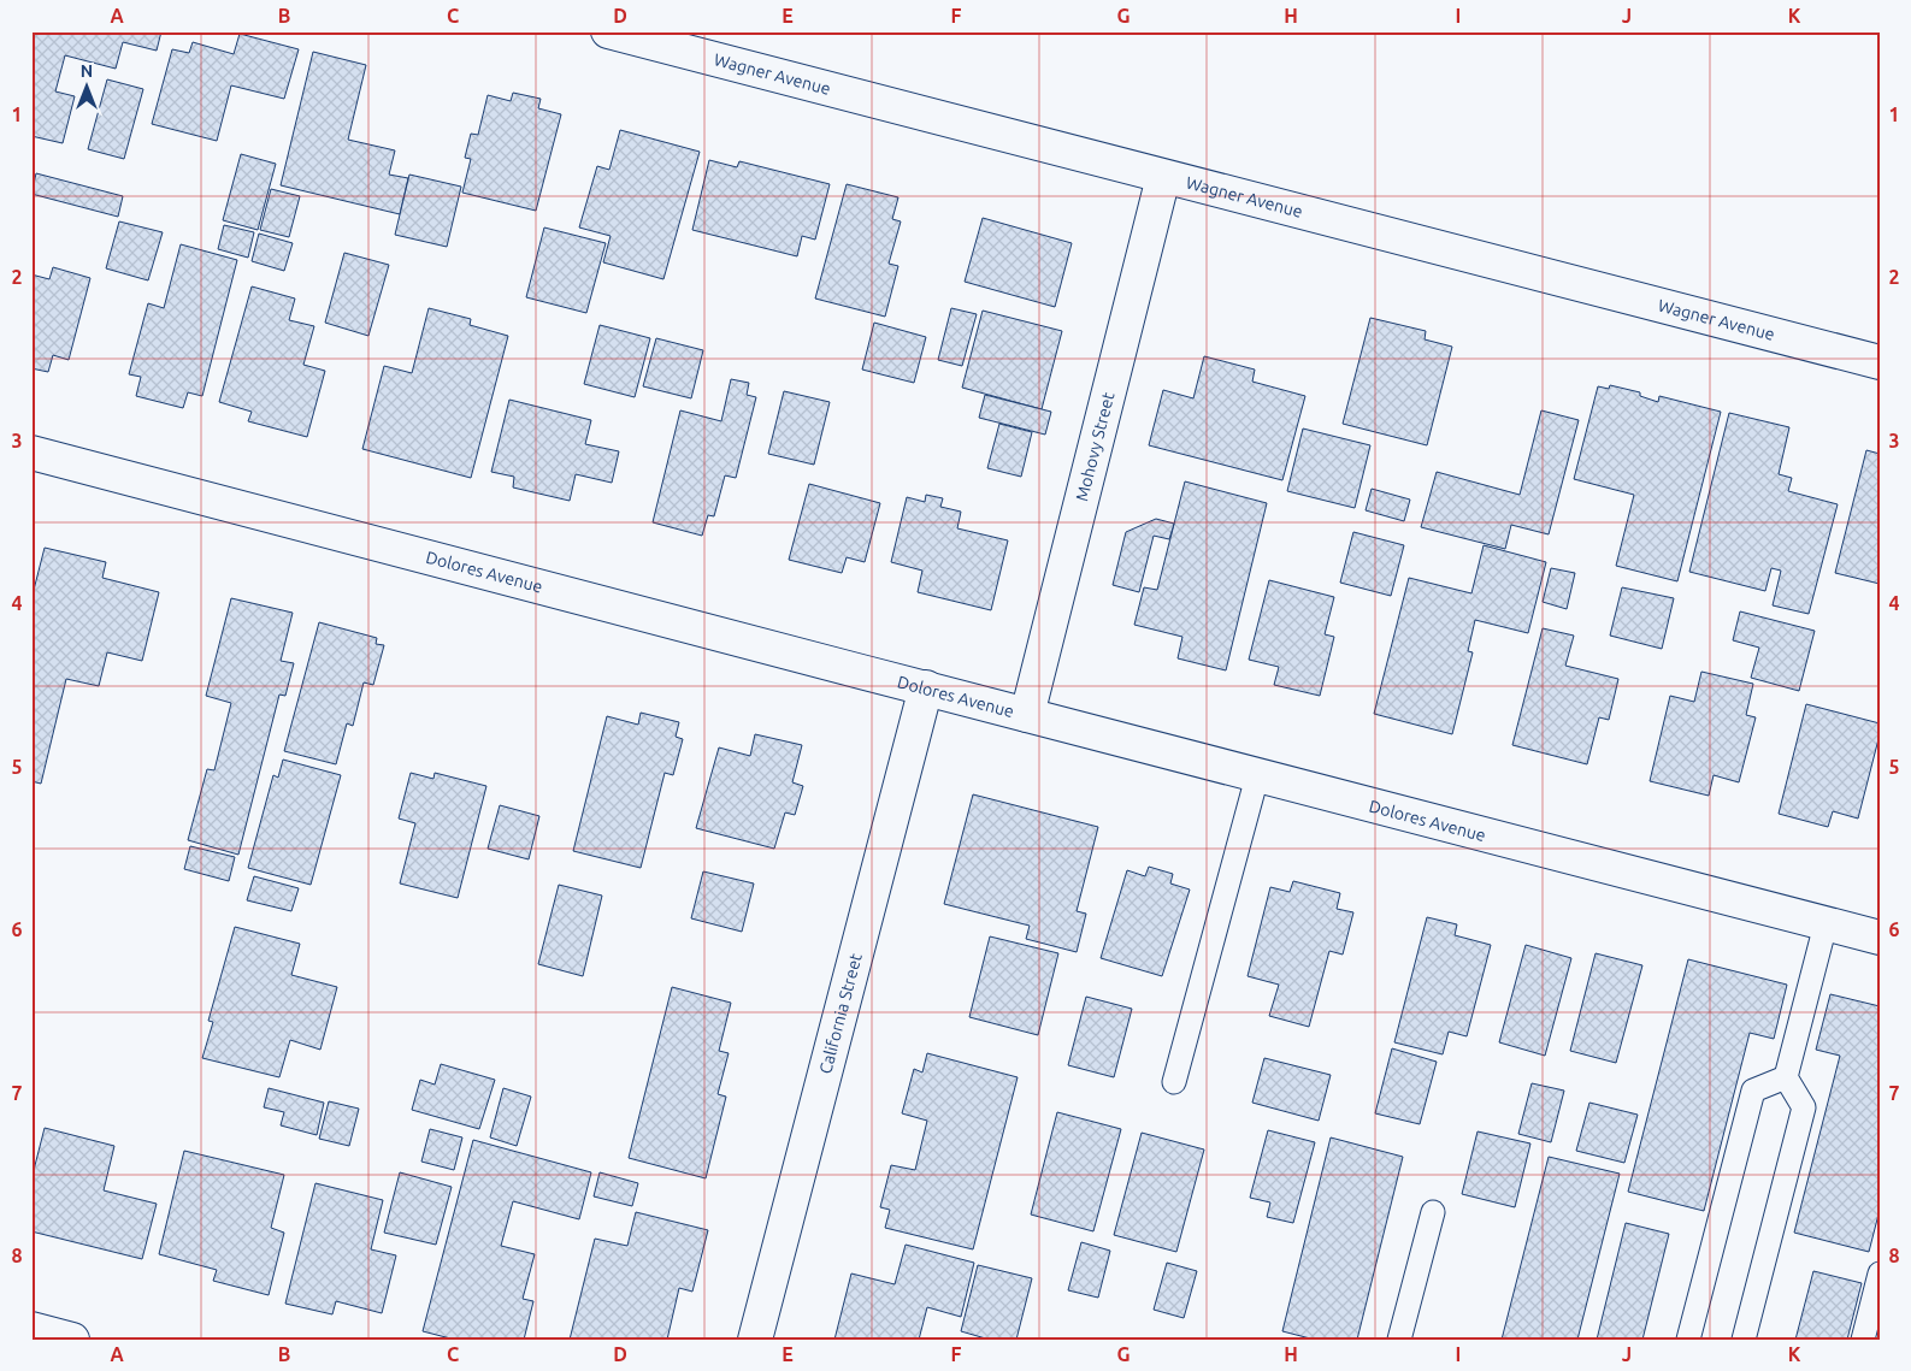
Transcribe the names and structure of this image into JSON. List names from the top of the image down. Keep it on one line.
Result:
{"streets":{"street":["Wagner Avenue","Mohovy Street","Dolores Avenue","California Street"]},"crossings":[["Wagner Avenue","Mohovy Street"],["Mohovy Street","Dolores Avenue"],["Dolores Avenue","California Street"]],"north":"top","grid":{"columns":["A","B","C","D","E","F","G","H","I","J","K"],"rows":["1","2","3","4","5","6","7","8"]}}
